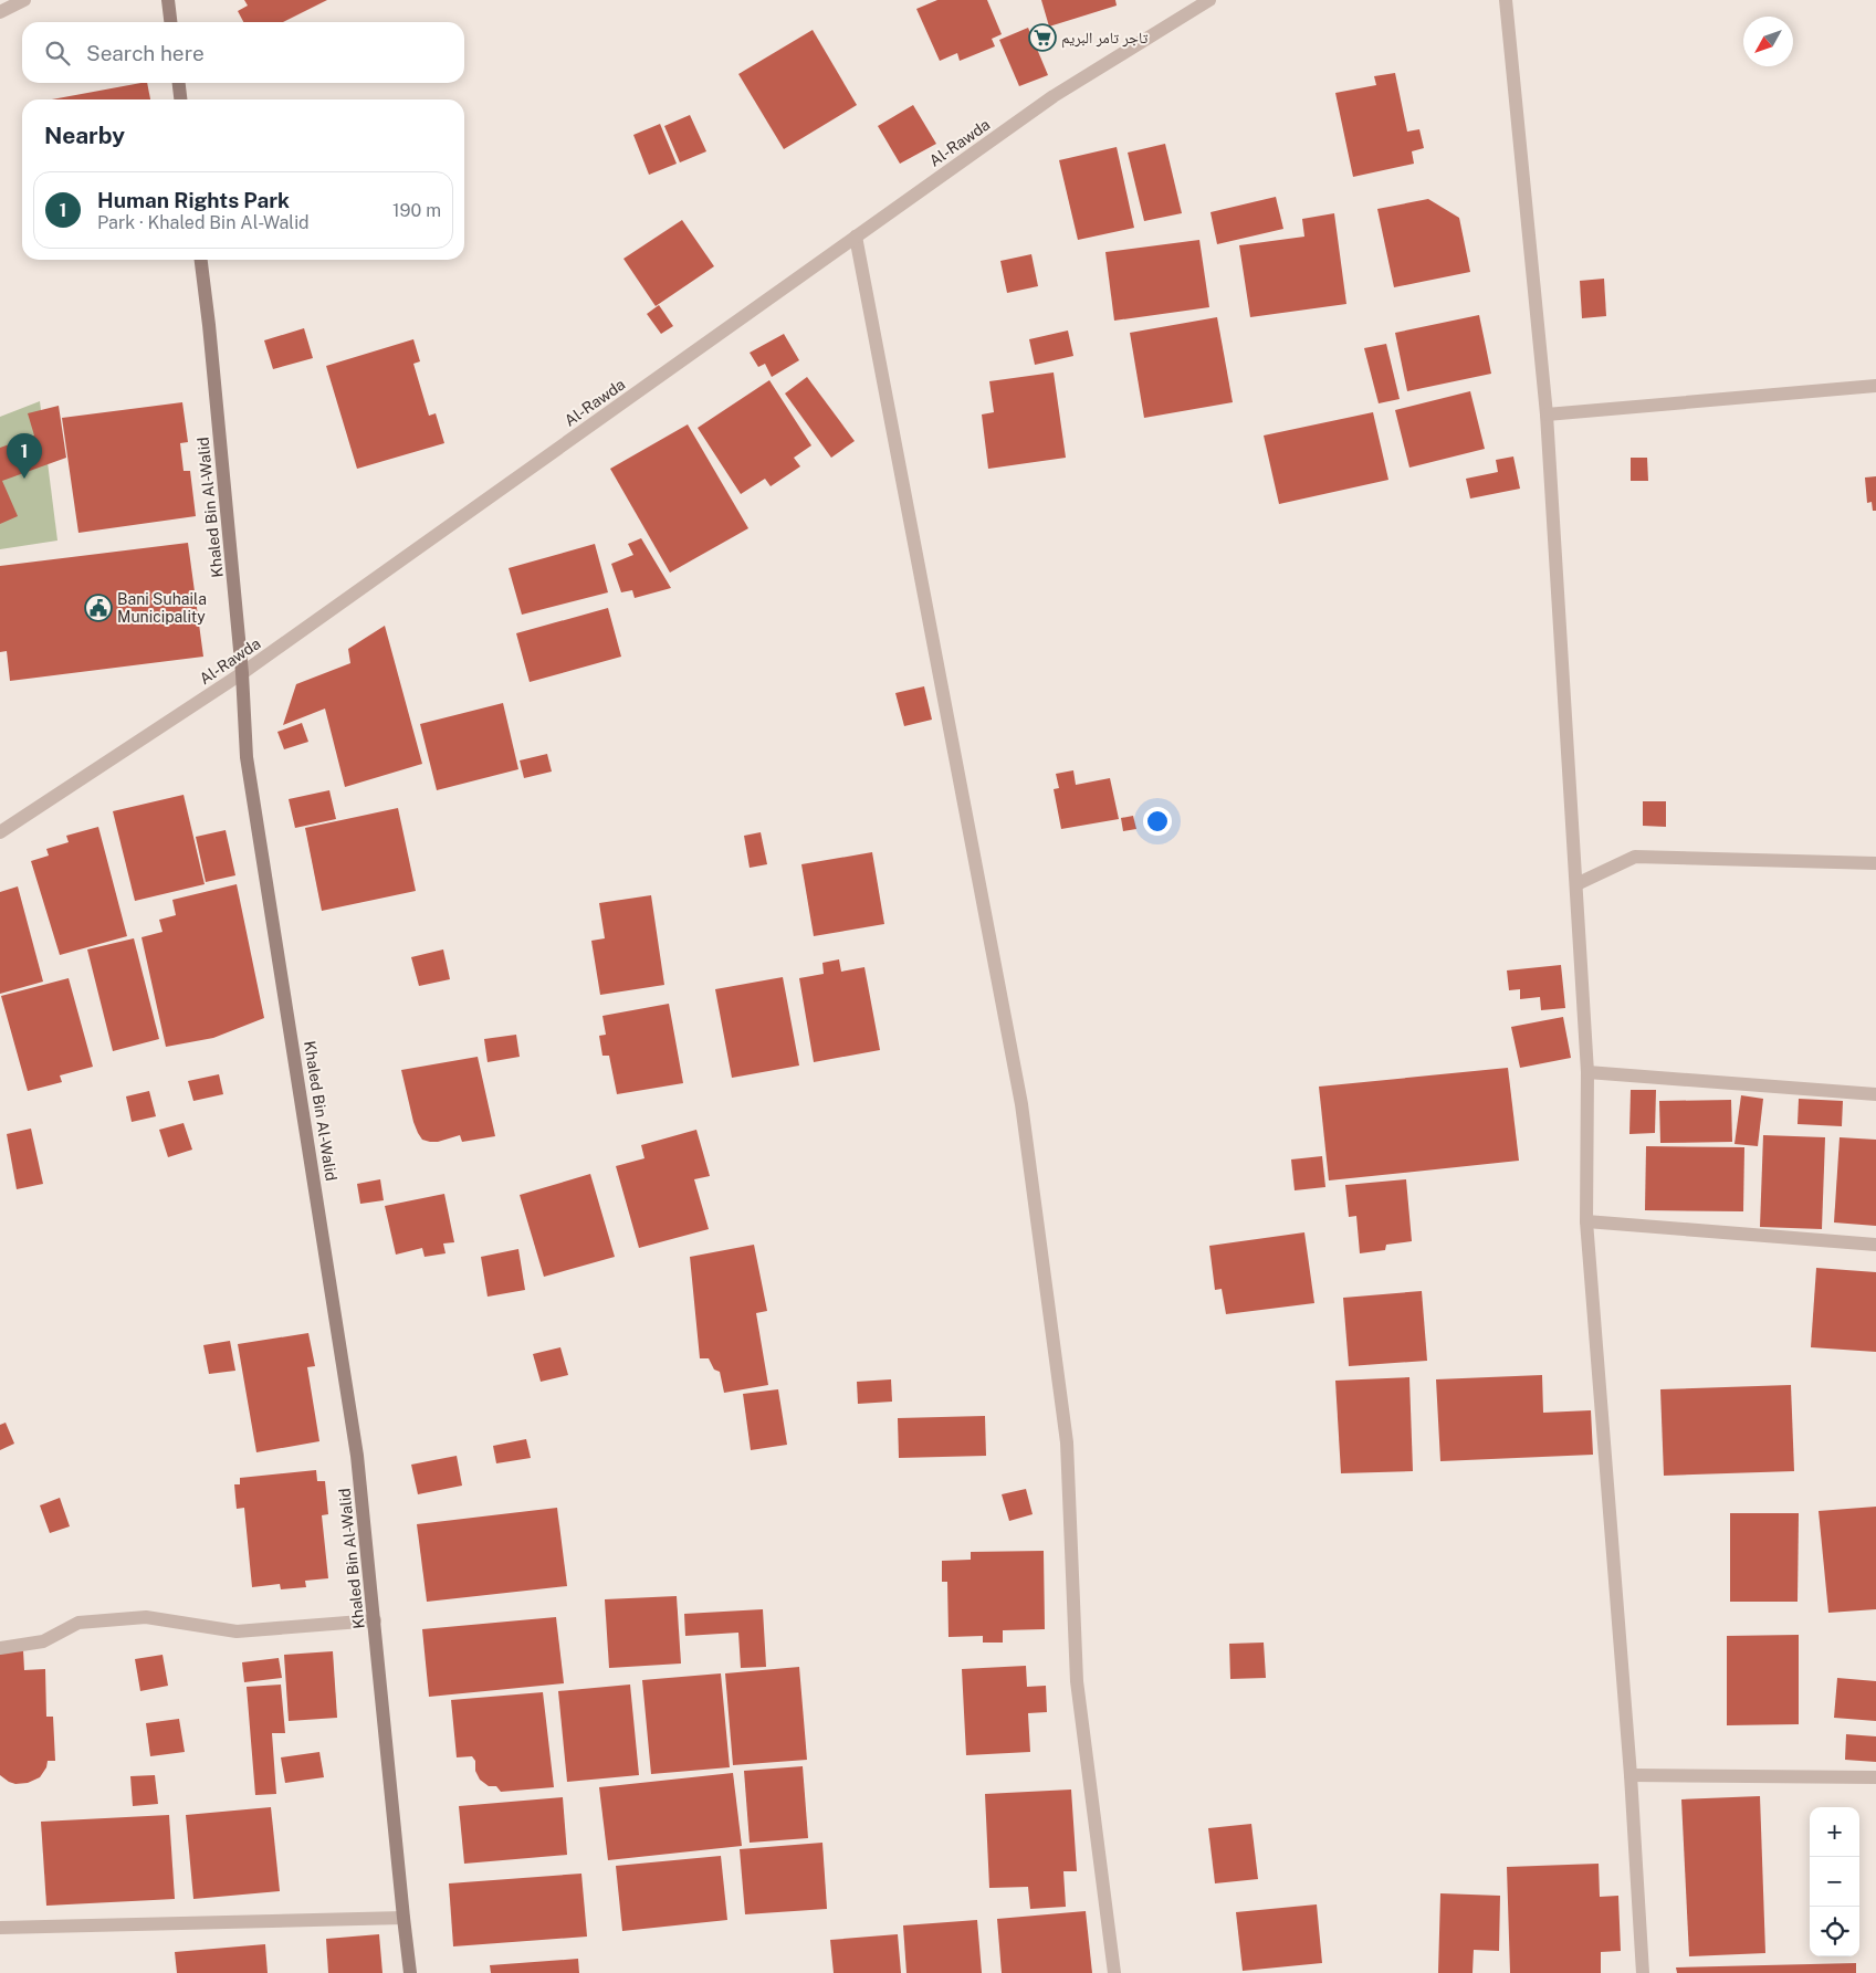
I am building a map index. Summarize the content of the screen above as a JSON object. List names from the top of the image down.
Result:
{
  "streets": {
    "street": ["Al-Rawda", "Khaled Bin Al-Walid"]
  },
  "crossings": [
    ["Al-Rawda", "Khaled Bin Al-Walid"]
  ],
  "places": {
    "supermarket": ["تاجر تامر البريم"],
    "public building": ["Bani Suhaila Municipality"]
  },
  "north": "bottom left",
  "page": {
    "search": "Search here",
    "heading": "Nearby",
    "list": [
      {
        "mark": "1",
        "name": "Human Rights Park",
        "note": "Park · Khaled Bin Al-Walid",
        "value": "190 m"
      }
    ],
    "pins": "1",
    "map_buttons": ["+", "−"]
  }
}
